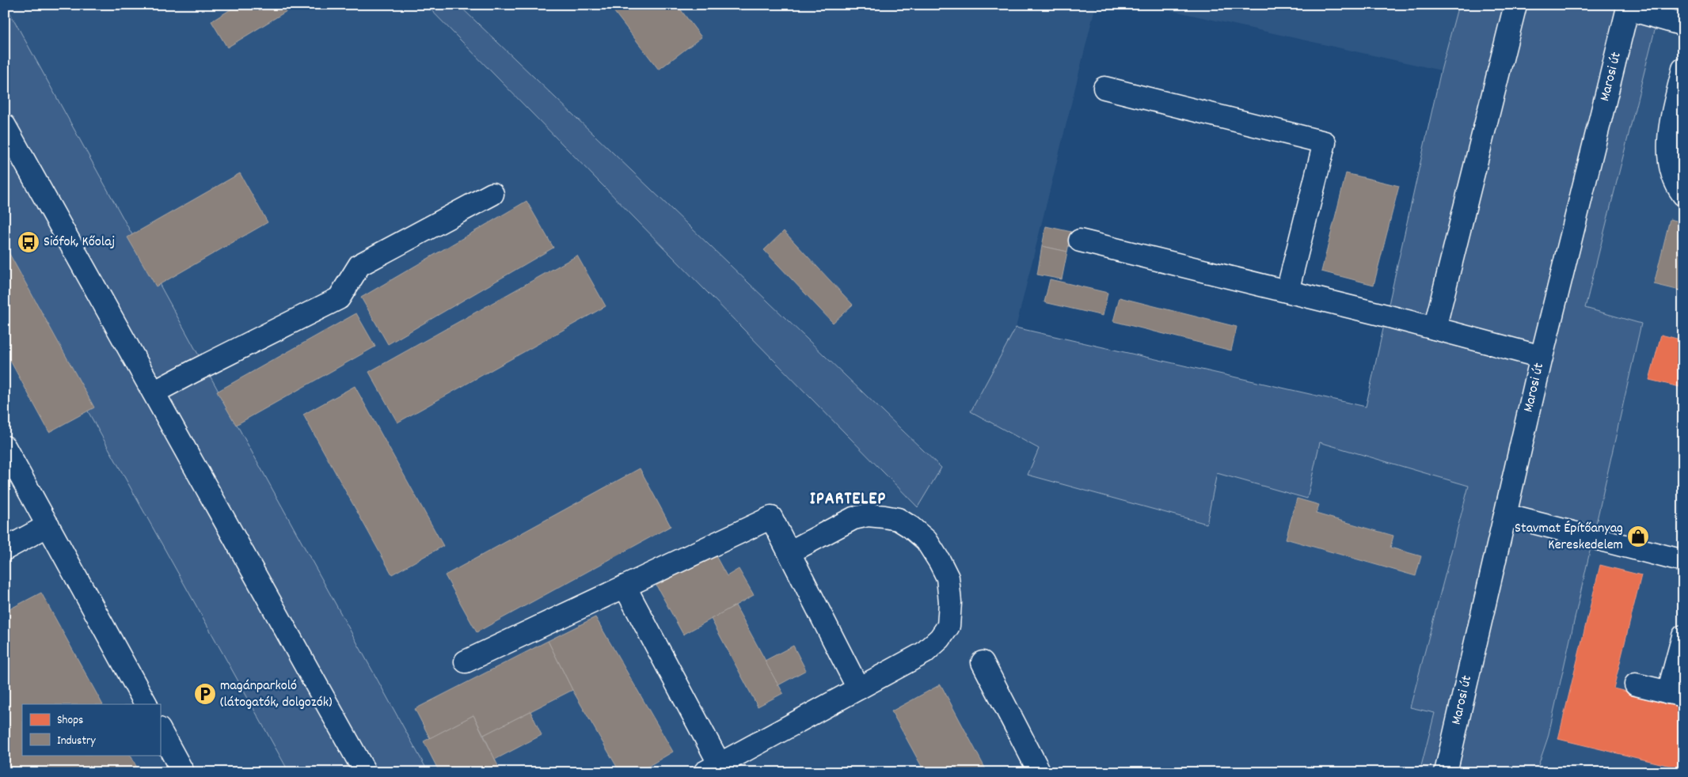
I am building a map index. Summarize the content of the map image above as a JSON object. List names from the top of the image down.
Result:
{
  "streets": {
    "street": ["Marosi út"]
  },
  "districts": ["IPARTELEP"],
  "places": {
    "bus stop": ["Siófok, Kőolaj"],
    "shop": ["Stavmat Építőanyag Kereskedelem"],
    "parking": ["magánparkoló (látogatók, dolgozók)"]
  },
  "legend": ["Shops", "Industry"]
}
